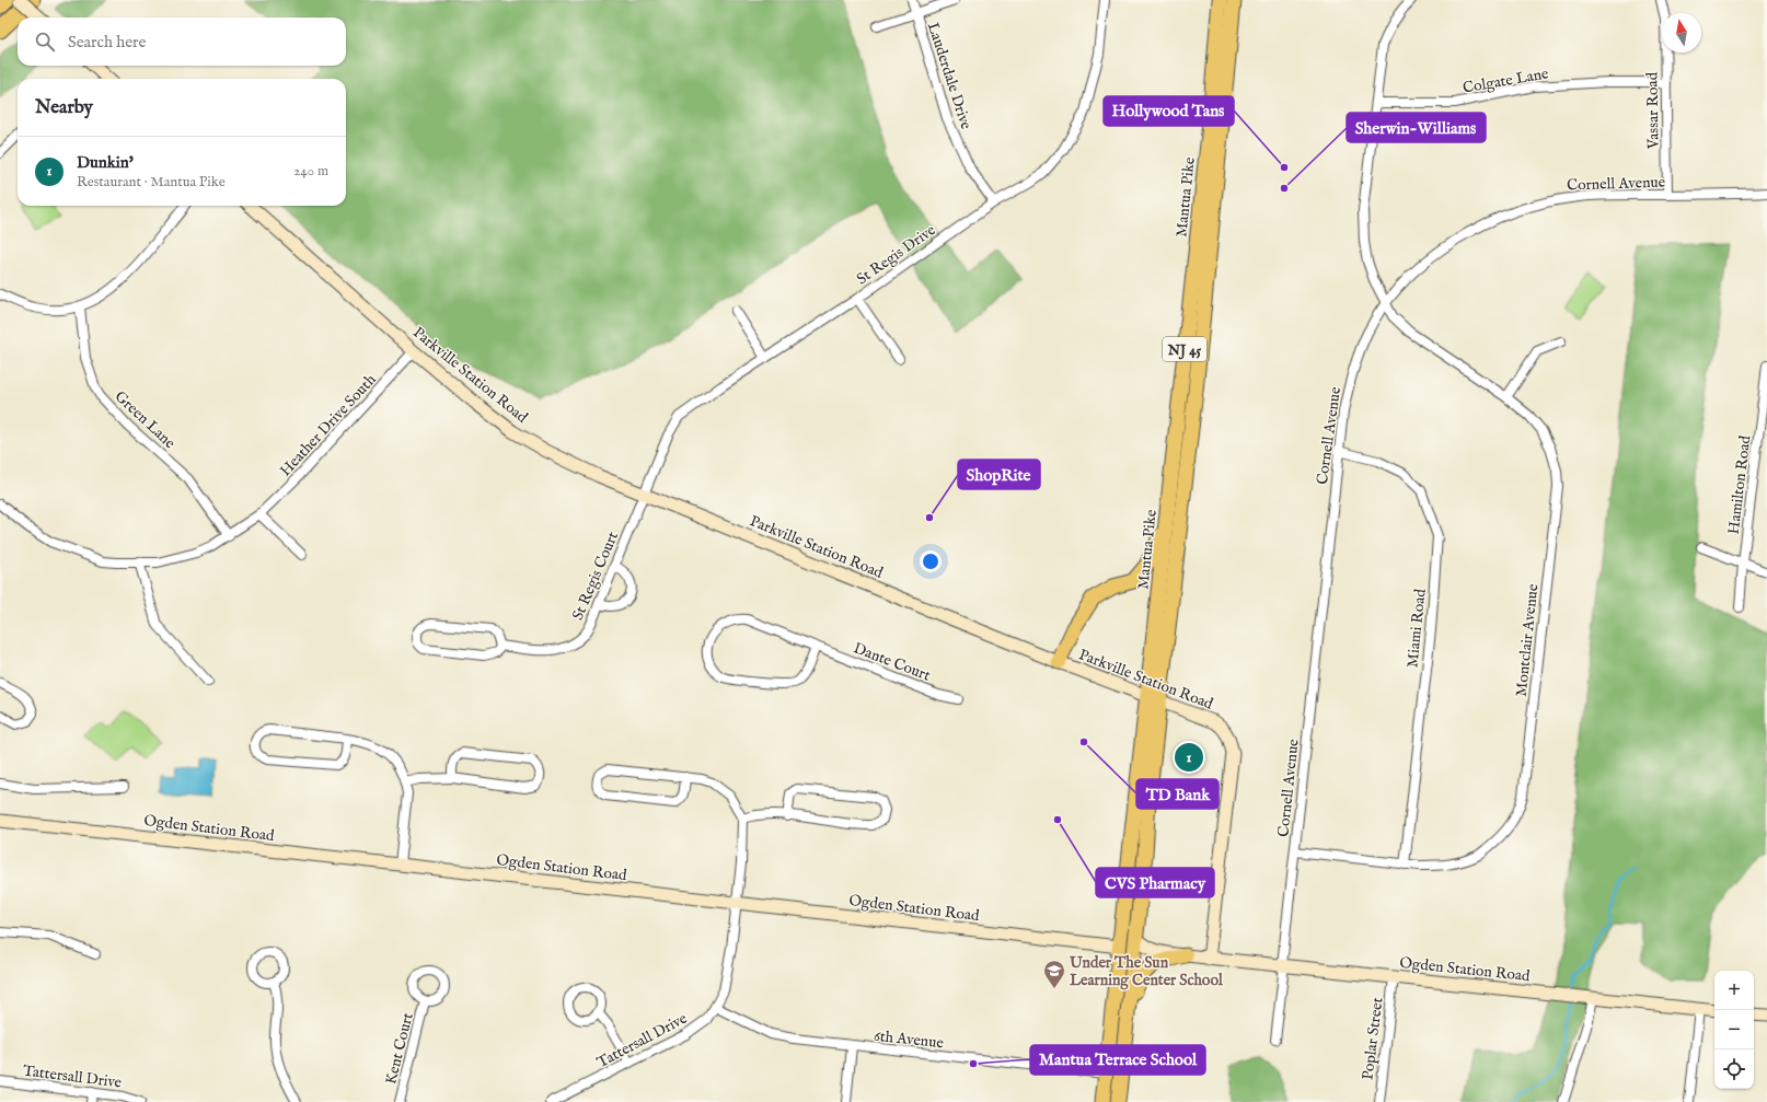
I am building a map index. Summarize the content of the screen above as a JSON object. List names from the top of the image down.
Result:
{
  "streets": {
    "main road": ["Mantua Pike", "NJ 45"],
    "street": [
      "Lauderdale Drive",
      "Colgate Lane",
      "Vassar Road",
      "Cornell Avenue",
      "St Regis Drive",
      "Parkville Station Road",
      "Green Lane",
      "Heather Drive South",
      "Hamilton Road",
      "St Regis Court",
      "Miami Road",
      "Montclair Avenue",
      "Dante Court",
      "Ogden Station Road",
      "6th Avenue",
      "Poplar Street",
      "Tattersall Drive",
      "Kent Court"
    ]
  },
  "crossings": [
    ["Lauderdale Drive", "St Regis Drive"],
    ["Colgate Lane", "Vassar Road"],
    ["Vassar Road", "Cornell Avenue"],
    ["Cornell Avenue", "Miami Road"],
    ["Cornell Avenue", "Montclair Avenue"],
    ["Cornell Avenue", "Ogden Station Road"],
    ["Mantua Pike", "Parkville Station Road"],
    ["Mantua Pike", "Ogden Station Road"],
    ["Mantua Pike", "6th Avenue"],
    ["St Regis Drive", "Parkville Station Road"],
    ["St Regis Drive", "St Regis Court"],
    ["Parkville Station Road", "Heather Drive South"],
    ["Parkville Station Road", "St Regis Court"],
    ["Parkville Station Road", "Ogden Station Road"],
    ["Green Lane", "Heather Drive South"],
    ["Miami Road", "Montclair Avenue"],
    ["Ogden Station Road", "Poplar Street"],
    ["Ogden Station Road", "Tattersall Drive"],
    ["6th Avenue", "Tattersall Drive"]
  ],
  "places": {
    "other": [
      "Hollywood Tans",
      "Sherwin-Williams",
      "ShopRite",
      "TD Bank",
      "CVS Pharmacy",
      "Mantua Terrace School"
    ],
    "school or university": ["Under The Sun Learning Center School"]
  },
  "north": "top",
  "page": {
    "search": "Search here",
    "heading": "Nearby",
    "list": [
      {
        "mark": "1",
        "name": "Dunkin'",
        "note": "Restaurant · Mantua Pike",
        "value": "240 m"
      }
    ],
    "pins": "1",
    "map_buttons": ["+", "−"]
  }
}
